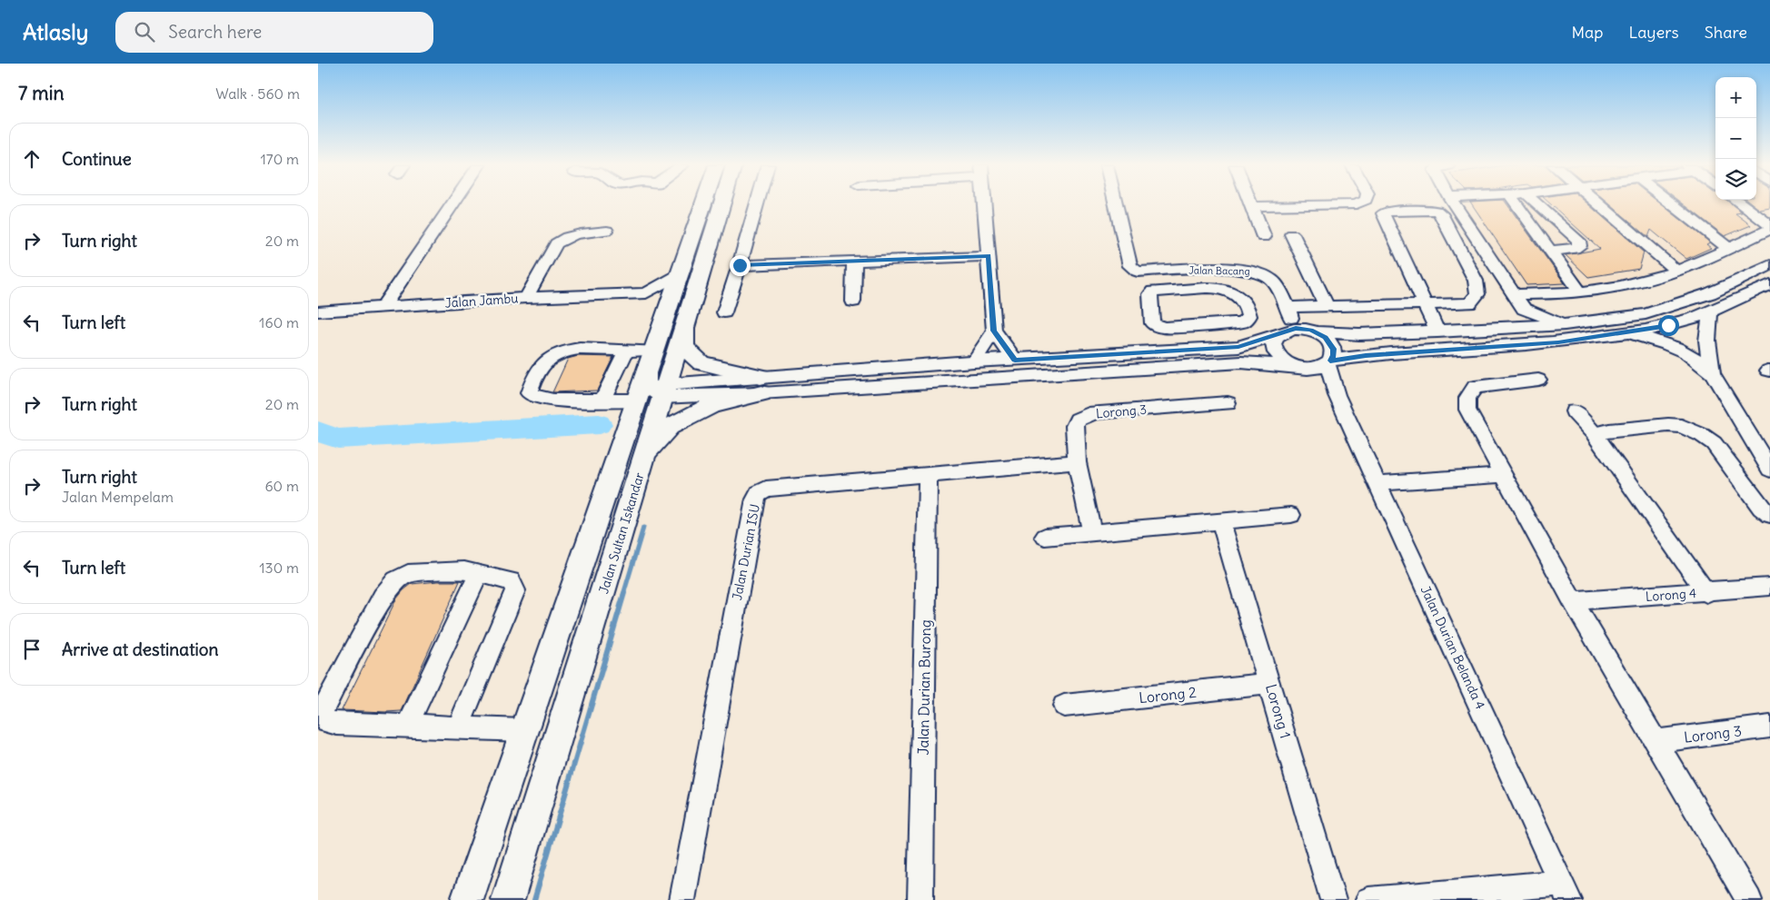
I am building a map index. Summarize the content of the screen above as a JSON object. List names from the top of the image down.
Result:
{
  "streets": {
    "main road": ["Jalan Sultan Iskandar"],
    "street": [
      "Jalan Bacang",
      "Jalan Jambu",
      "Lorong 3",
      "Jalan Durian ISU",
      "Lorong 4",
      "Jalan Durian Belanda 4",
      "Jalan Durian Burong",
      "Lorong 2",
      "Lorong 1"
    ]
  },
  "crossings": [
    ["Jalan Bacang", "Jalan Durian Belanda 4"],
    ["Lorong 3", "Jalan Durian ISU"],
    ["Jalan Durian ISU", "Jalan Durian Burong"],
    ["Lorong 2", "Lorong 1"]
  ],
  "page": {
    "header": "Atlasly",
    "search": "Search here",
    "nav": ["Map", "Layers", "Share"],
    "heading": ["7 min", "Walk · 560 m"],
    "map_buttons": ["+", "−"],
    "list": [
      ["Continue", "170 m"],
      ["Turn right", "20 m"],
      ["Turn left", "160 m"],
      ["Turn right", "20 m"],
      ["Turn right", "Jalan Mempelam", "60 m"],
      ["Turn left", "130 m"],
      "Arrive at destination"
    ]
  }
}
